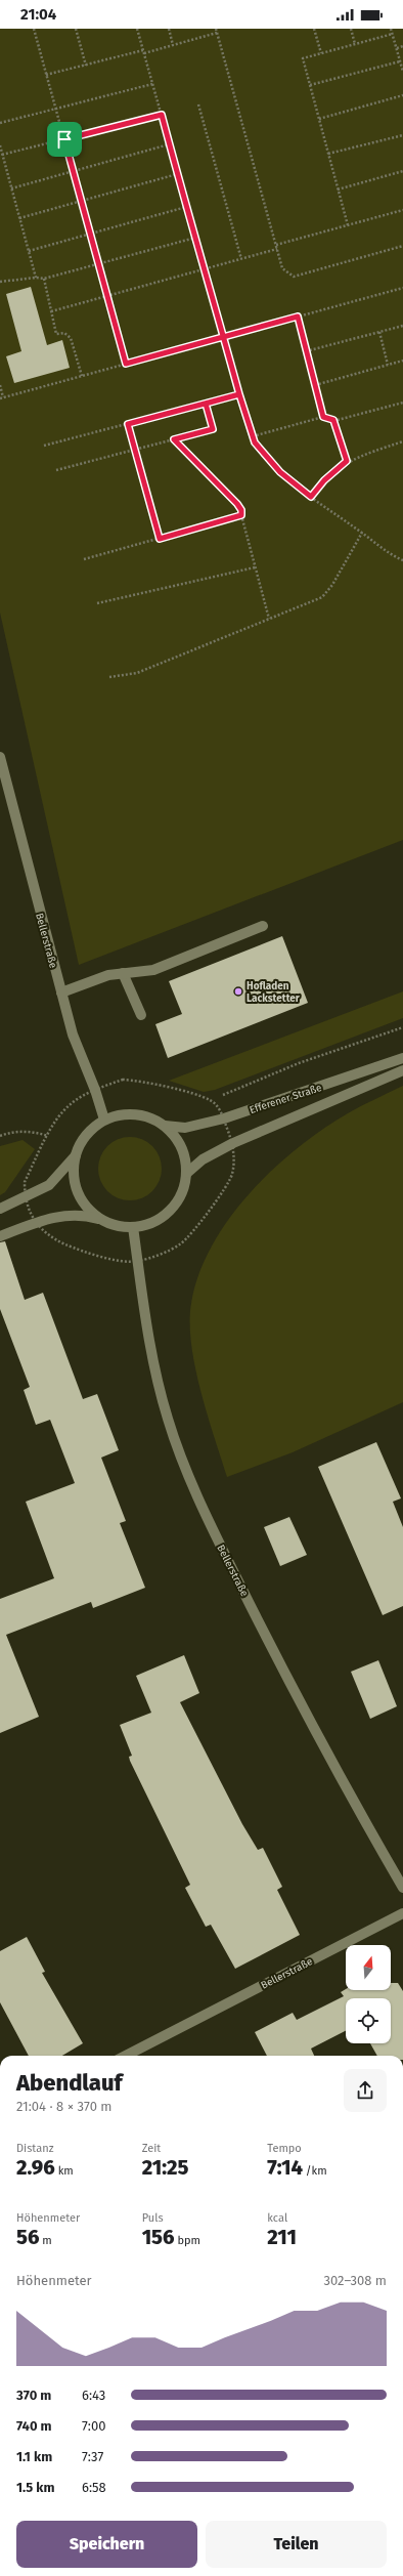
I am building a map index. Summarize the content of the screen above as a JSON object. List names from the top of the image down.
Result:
{
  "streets": {
    "street": ["Bellerstraße", "Efferener Straße"]
  },
  "crossings": [
    ["Bellerstraße", "Efferener Straße"]
  ],
  "places": ["Hofladen Lackstetter"],
  "north": "top",
  "page": {
    "status": "21:04",
    "heading": ["Abendlauf", "21:04 · 8 × 370 m"],
    "stats": [
      ["Distanz", "2.96 km"],
      ["Zeit", "21:25"],
      ["Tempo", "7:14 /km"],
      ["Höhenmeter", "56 m"],
      ["Puls", "156 bpm"],
      ["kcal", "211"]
    ],
    "chart": ["Höhenmeter", "302–308 m"],
    "list": [
      {
        "name": "370 m",
        "note": "6:43"
      },
      {
        "name": "740 m",
        "note": "7:00"
      },
      {
        "name": "1.1 km",
        "note": "7:37"
      },
      {
        "name": "1.5 km",
        "note": "6:58"
      }
    ],
    "buttons": ["Speichern", "Teilen"]
  }
}
